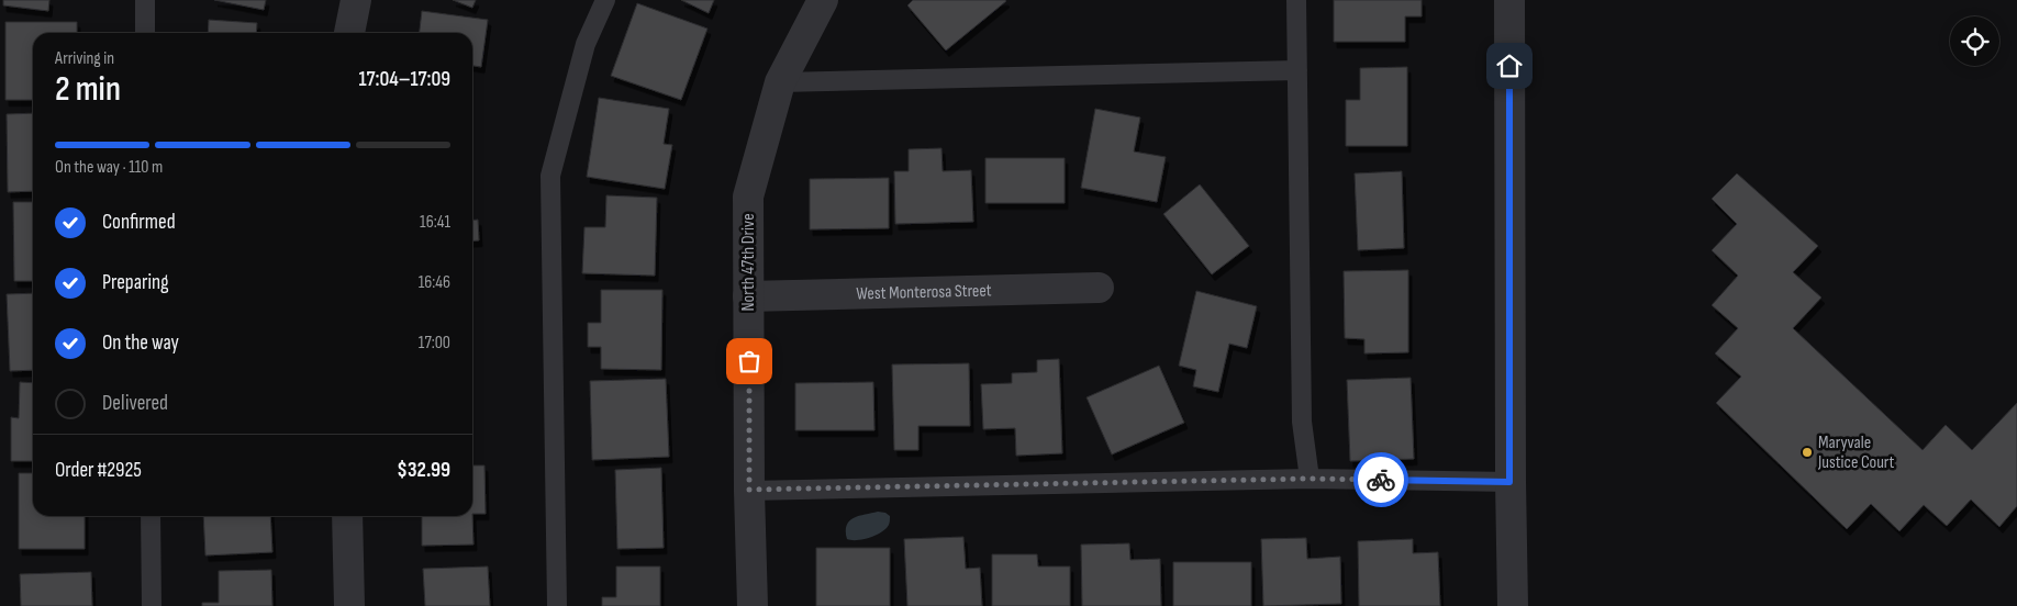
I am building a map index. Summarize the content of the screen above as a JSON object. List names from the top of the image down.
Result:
{
  "streets": {
    "street": ["North 47th Drive", "West Monterosa Street"]
  },
  "crossings": [
    ["North 47th Drive", "West Monterosa Street"]
  ],
  "places": ["Maryvale Justice Court"],
  "page": {
    "heading": ["2 min", "Arriving in", "17:04–17:09"],
    "panel": ["Order #2925", "$32.99"],
    "bar": "On the way · 110 m",
    "list": [
      ["Confirmed", "16:41"],
      ["Preparing", "16:46"],
      ["On the way", "17:00"],
      "Delivered"
    ]
  }
}
